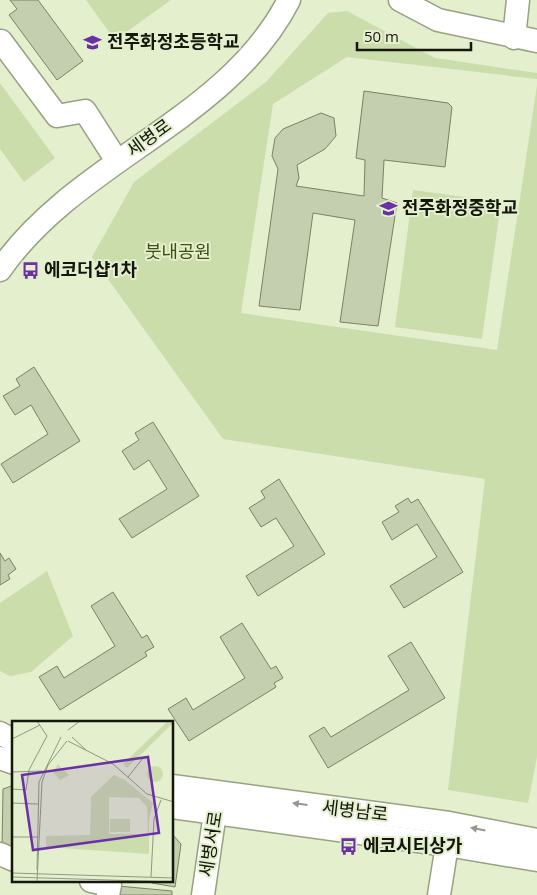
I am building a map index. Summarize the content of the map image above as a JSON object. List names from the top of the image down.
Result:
{
  "streets": {
    "street": ["세병로", "세병남로", "세병서로"]
  },
  "crossings": [
    ["세병남로", "세병서로"]
  ],
  "parks": ["붓내공원"],
  "places": {
    "school or university": ["전주화정초등학교", "전주화정중학교"],
    "bus stop": ["에코더샵1차", "에코시티상가"]
  },
  "scale_bar": "50 m"
}
